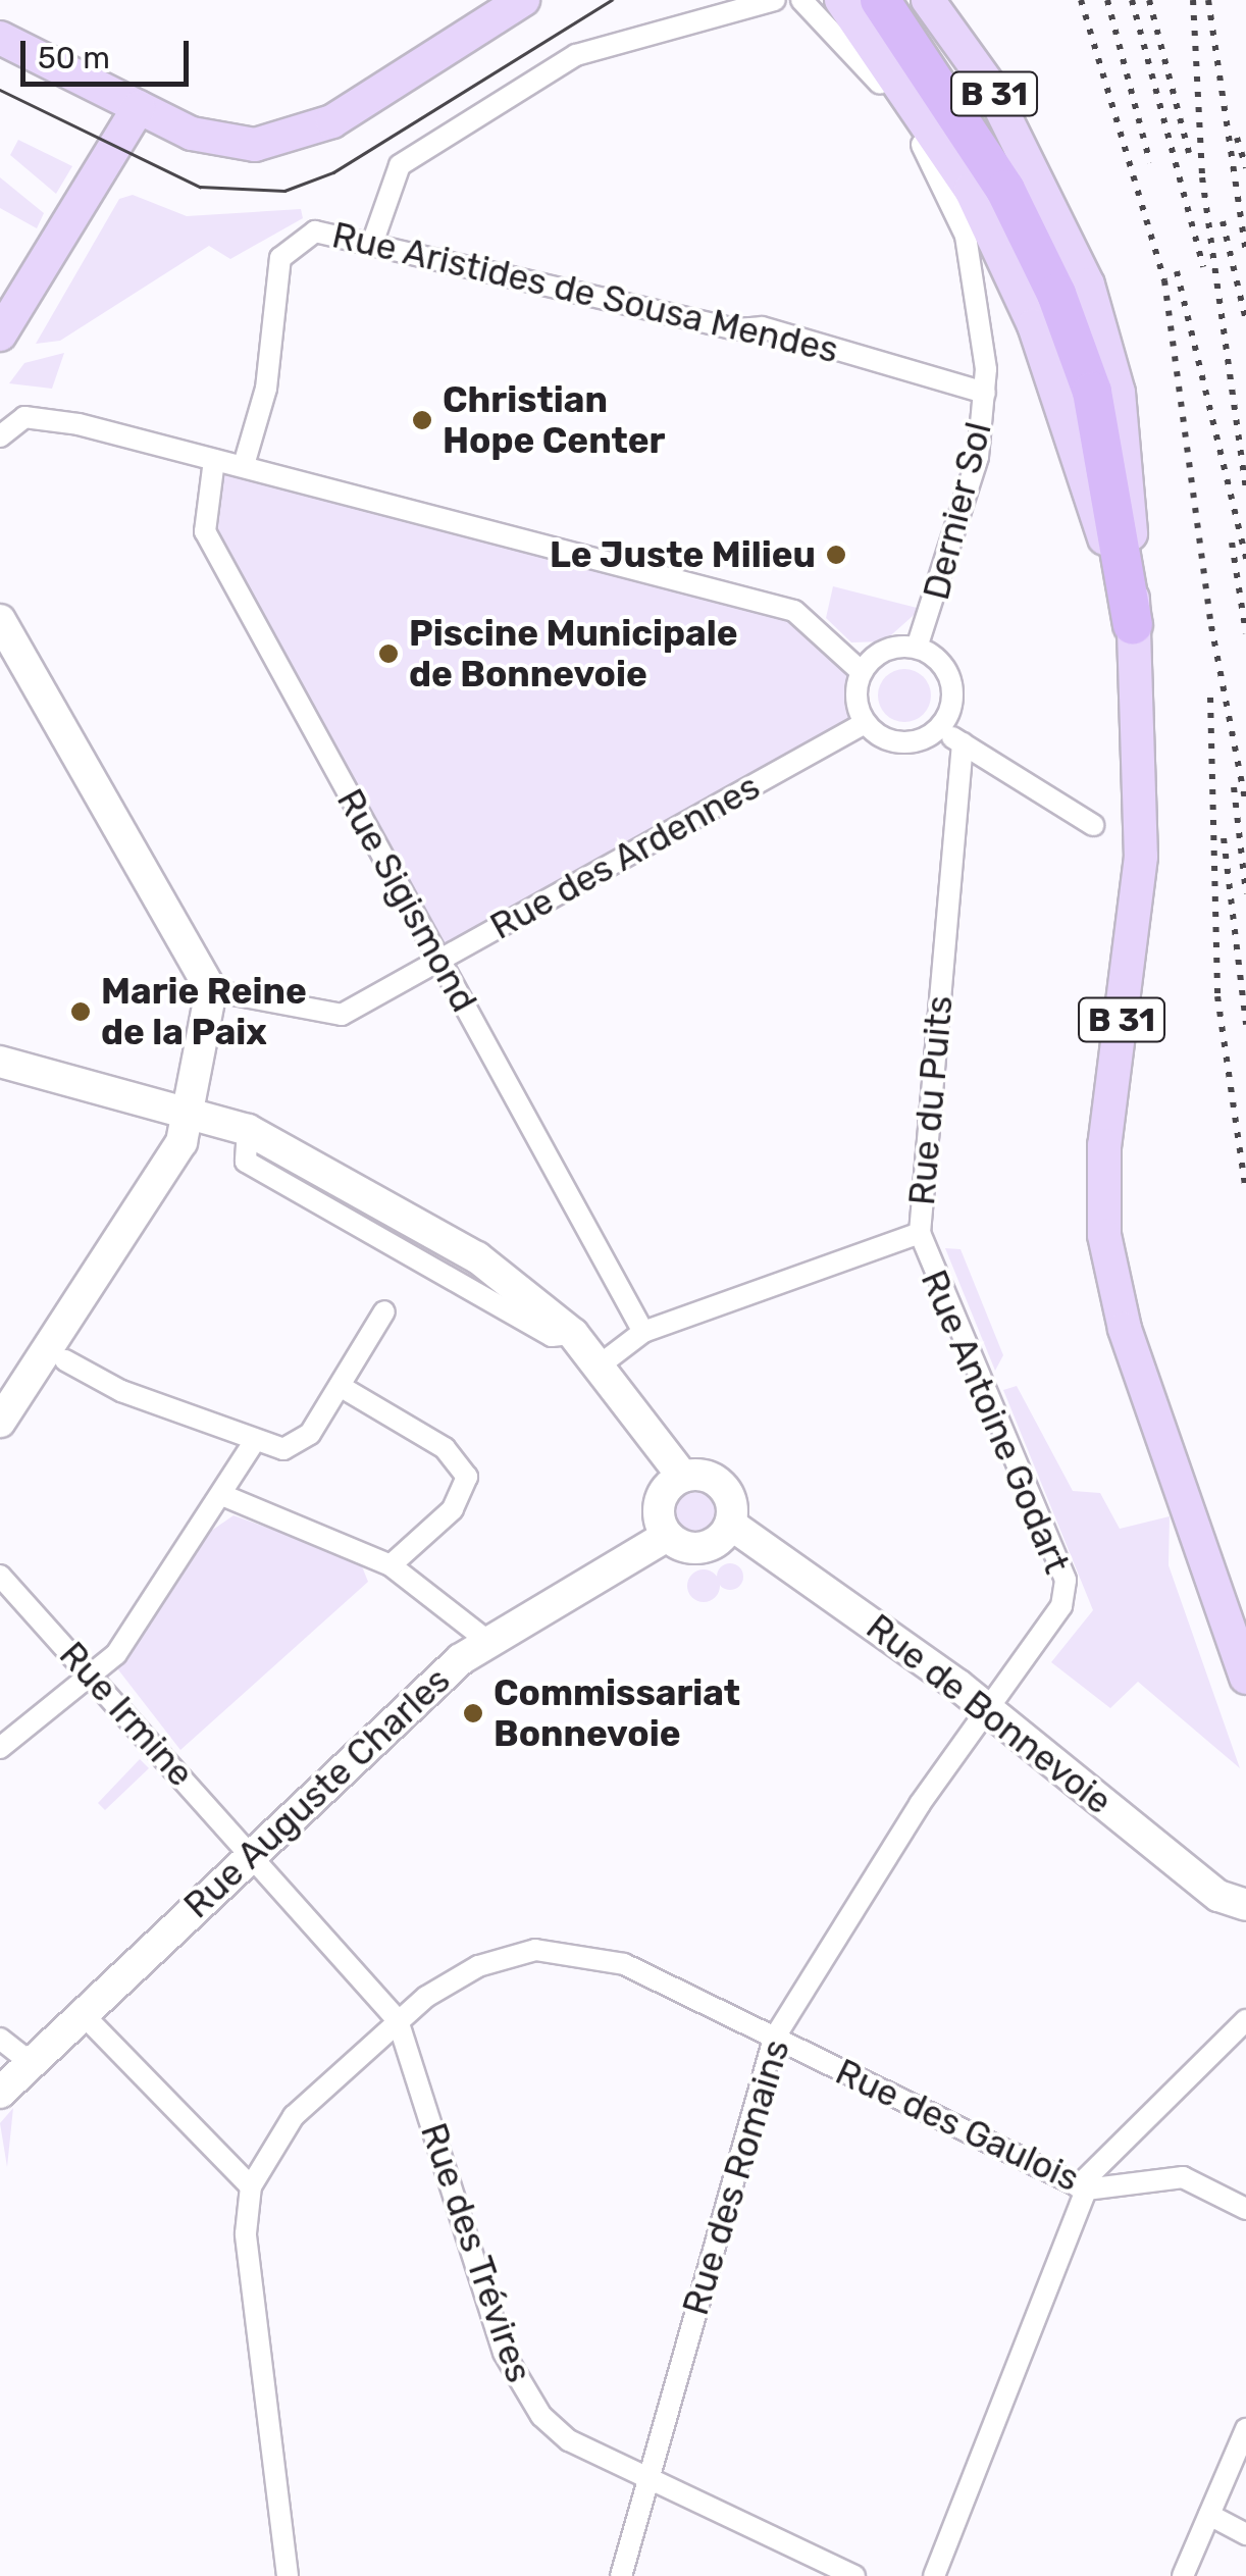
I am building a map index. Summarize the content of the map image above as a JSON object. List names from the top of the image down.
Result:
{
  "streets": {
    "highway": ["B 31"],
    "main road": ["Rue de Bonnevoie", "Rue Auguste Charles"],
    "street": [
      "Rue Aristides de Sousa Mendes",
      "Dernier Sol",
      "Rue des Ardennes",
      "Rue Sigismond",
      "Rue du Puits",
      "Rue Antoine Godart",
      "Rue Irmine",
      "Rue des Gaulois",
      "Rue des Romains",
      "Rue des Trévires"
    ]
  },
  "crossings": [
    ["Rue Aristides de Sousa Mendes", "Dernier Sol"],
    ["Dernier Sol", "Rue des Ardennes"],
    ["Rue des Ardennes", "Rue Sigismond"],
    ["Rue Sigismond", "Rue du Puits"],
    ["Rue du Puits", "Rue Antoine Godart"],
    ["Rue Antoine Godart", "Rue de Bonnevoie"],
    ["Rue Antoine Godart", "Rue des Romains"],
    ["Rue Irmine", "Rue Auguste Charles"],
    ["Rue Irmine", "Rue des Trévires"],
    ["Rue de Bonnevoie", "Rue Auguste Charles"],
    ["Rue de Bonnevoie", "Rue des Romains"],
    ["Rue Auguste Charles", "Rue des Trévires"],
    ["Rue des Gaulois", "Rue des Romains"],
    ["Rue des Gaulois", "Rue des Trévires"],
    ["Rue des Romains", "Rue des Trévires"]
  ],
  "places": [
    "Christian Hope Center",
    "Le Juste Milieu",
    "Piscine Municipale de Bonnevoie",
    "Marie Reine de la Paix",
    "Commissariat Bonnevoie"
  ],
  "scale_bar": "50 m"
}
